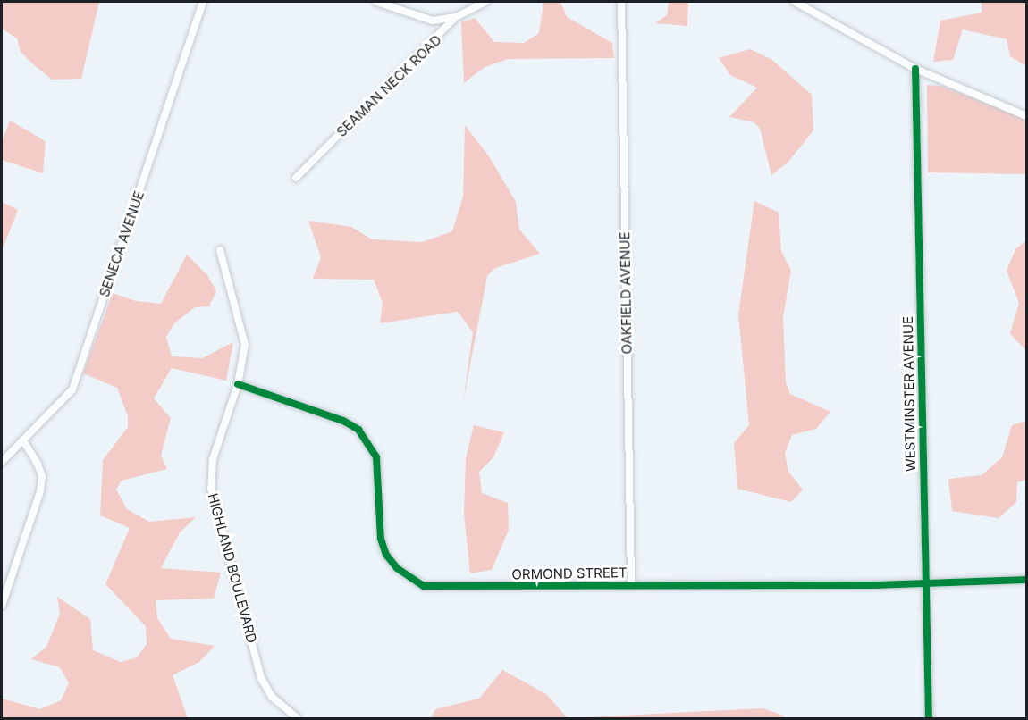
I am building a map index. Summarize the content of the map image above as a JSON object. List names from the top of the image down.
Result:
{
  "streets": {
    "street": [
      "SEAMAN NECK ROAD",
      "SENECA AVENUE",
      "OAKFIELD AVENUE",
      "WESTMINSTER AVENUE",
      "HIGHLAND BOULEVARD",
      "ORMOND STREET"
    ]
  },
  "crossings": [
    ["OAKFIELD AVENUE", "ORMOND STREET"],
    ["WESTMINSTER AVENUE", "ORMOND STREET"],
    ["HIGHLAND BOULEVARD", "ORMOND STREET"]
  ]
}
